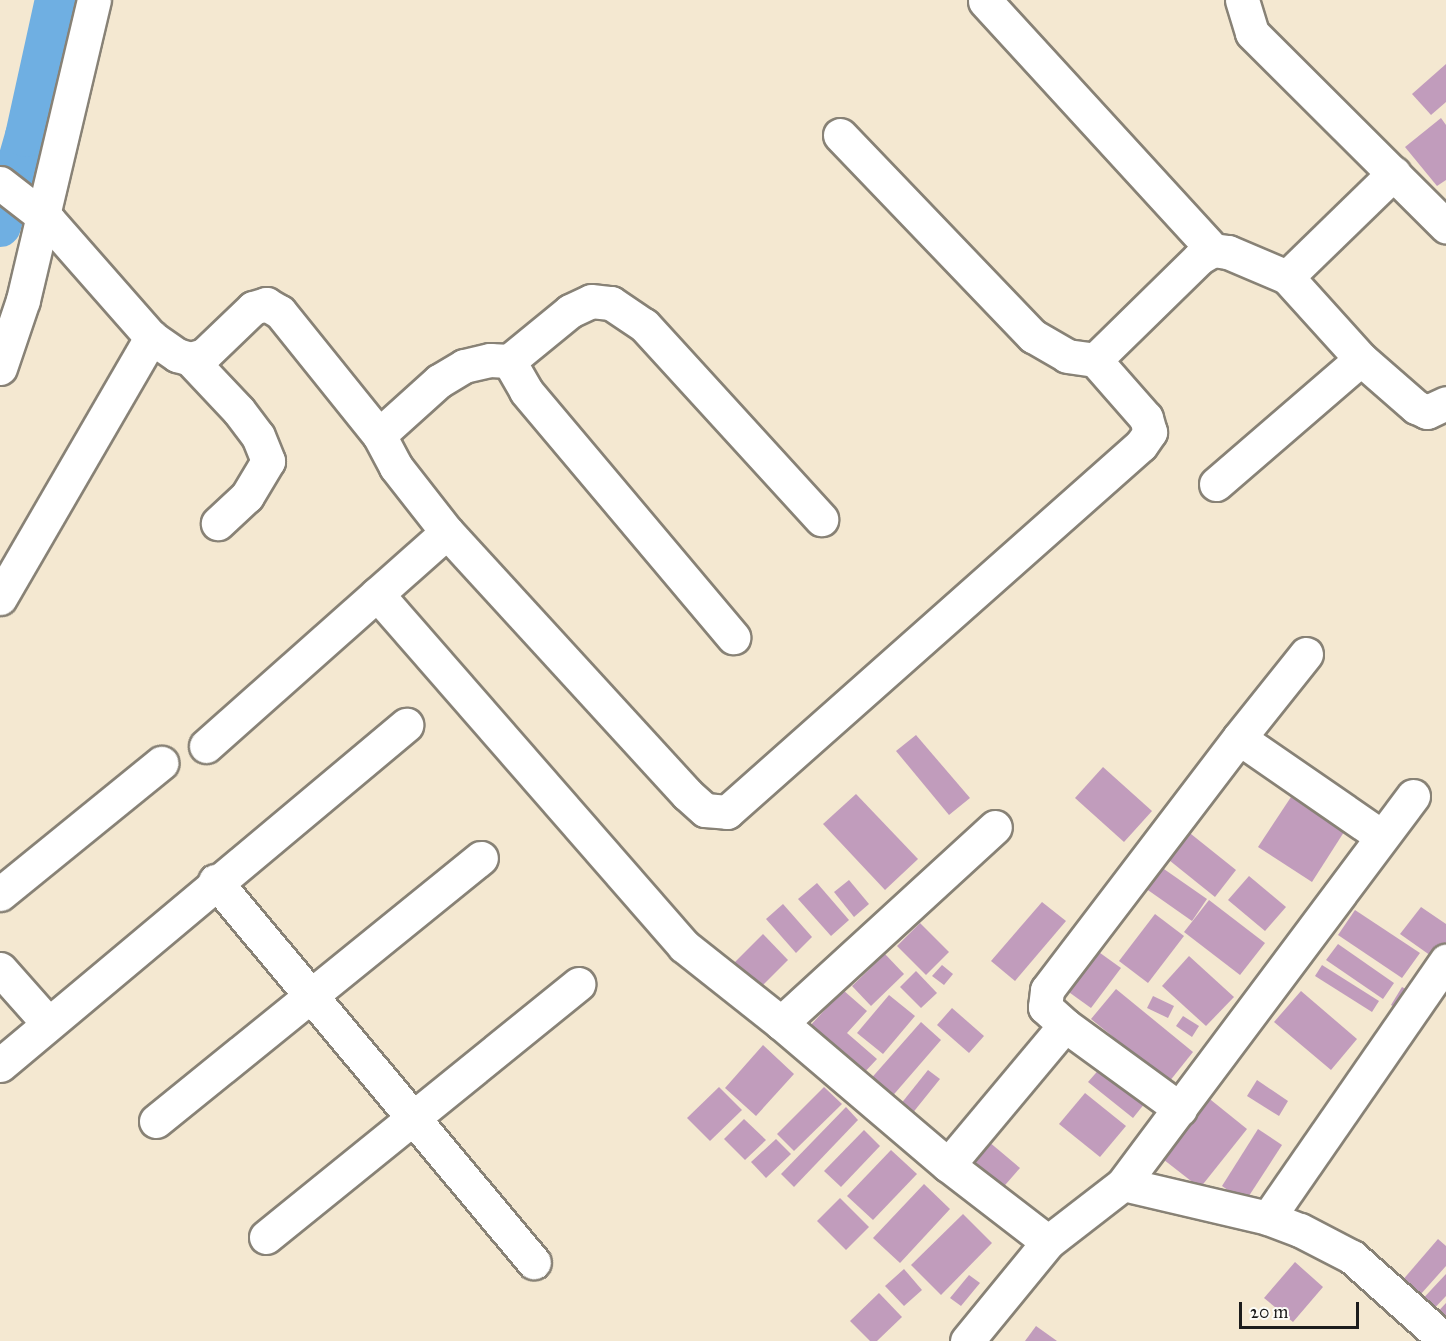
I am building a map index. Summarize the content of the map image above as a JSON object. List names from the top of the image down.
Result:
{
  "scale_bar": "20 m"
}
